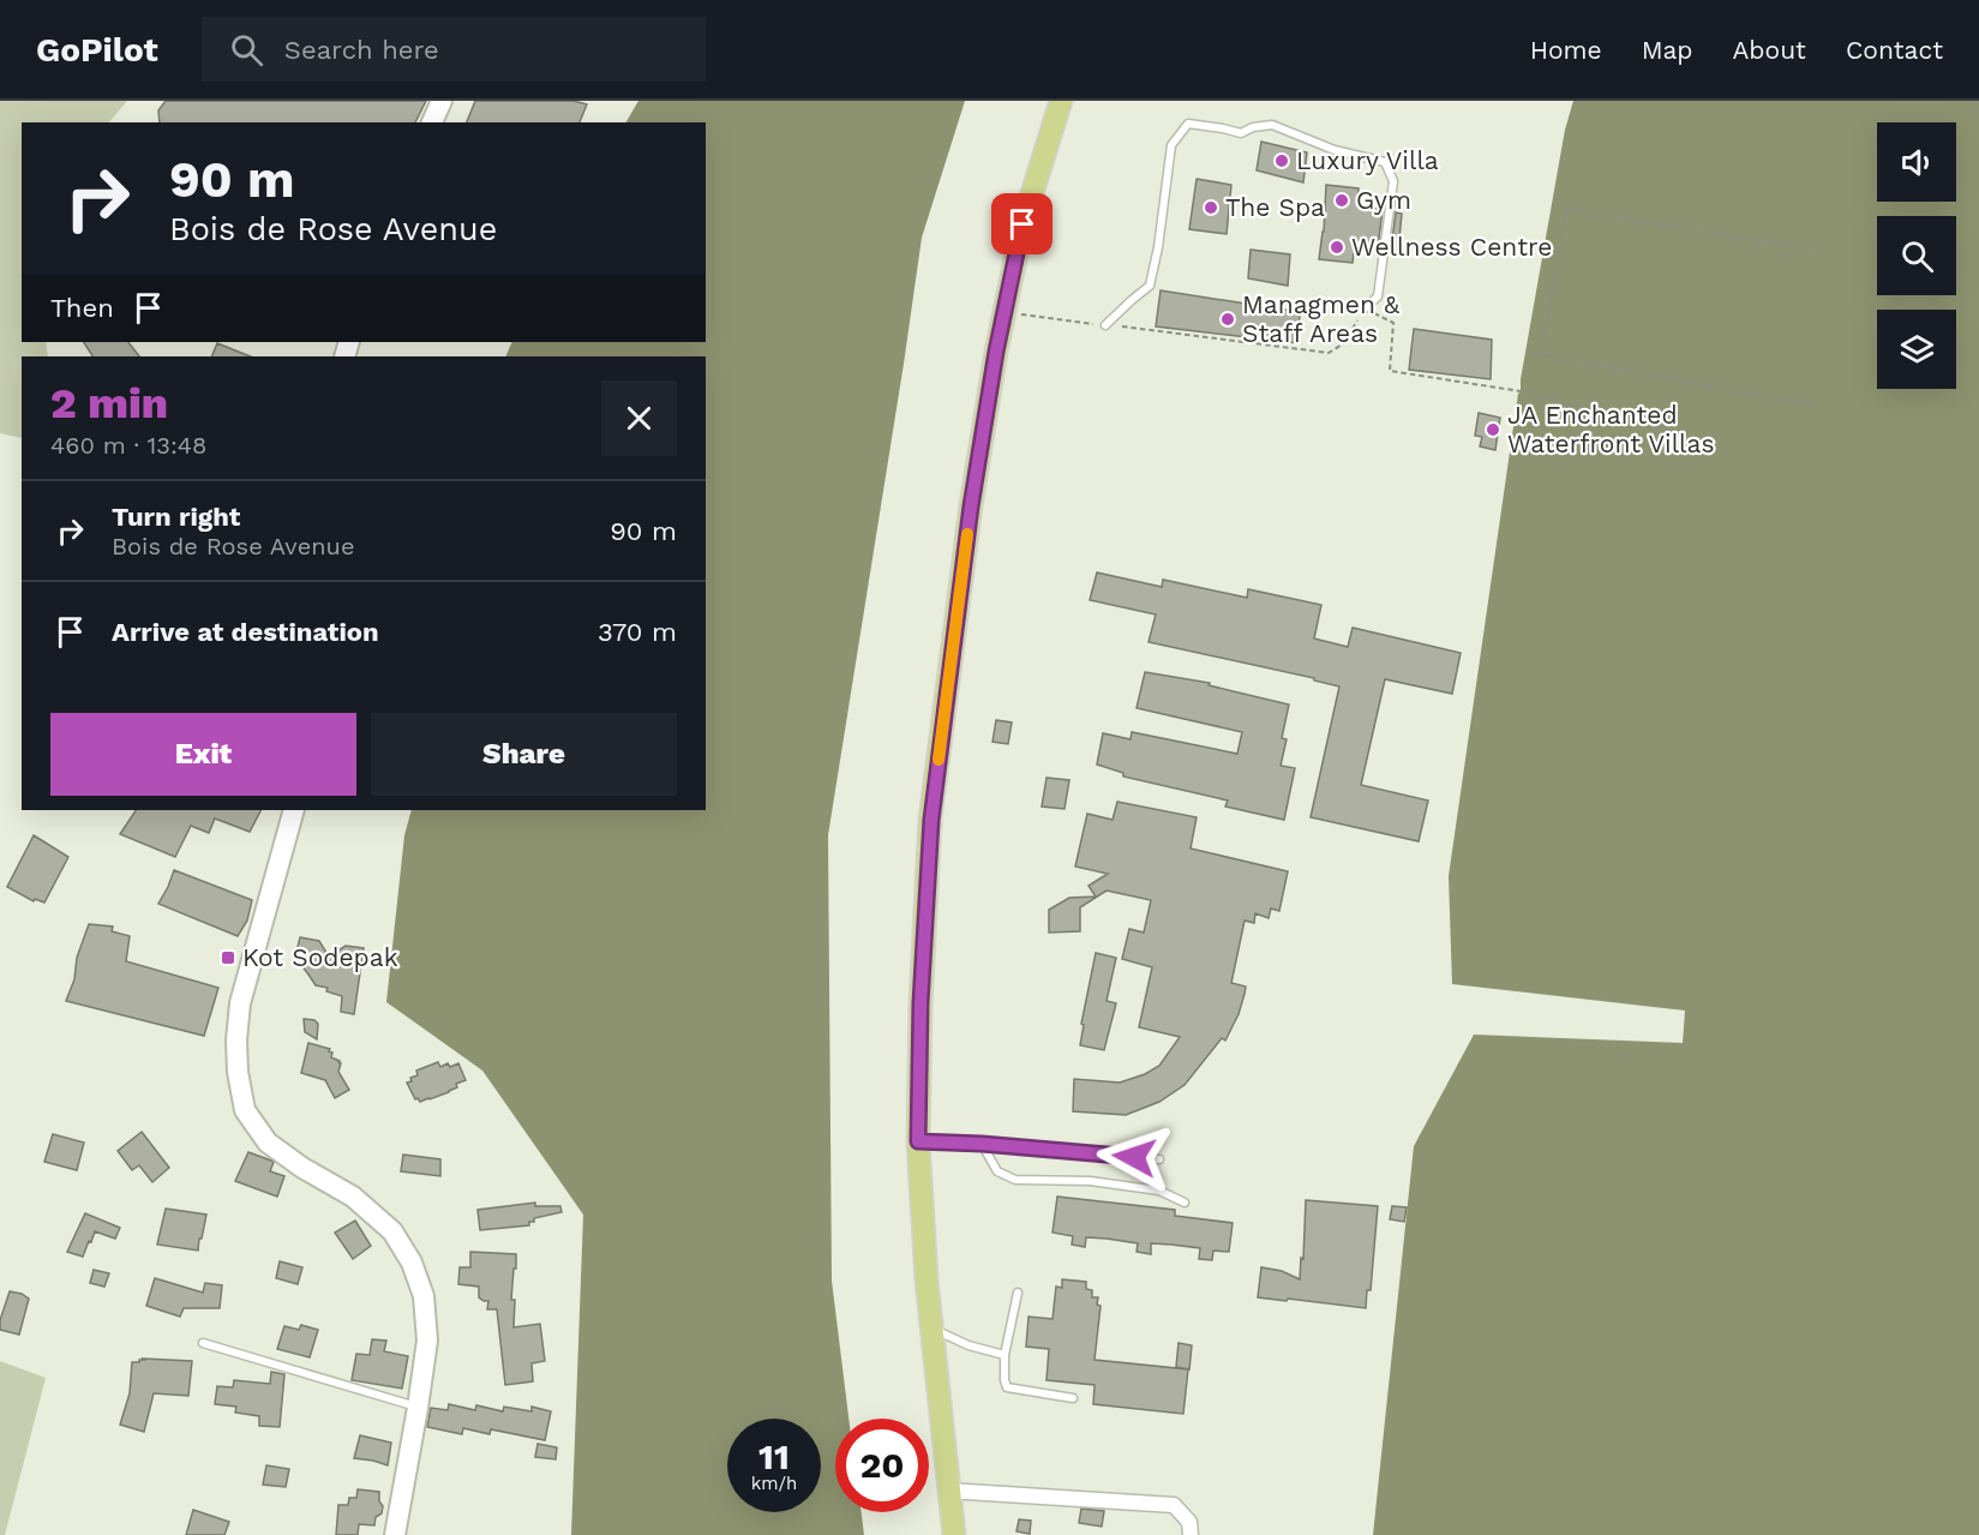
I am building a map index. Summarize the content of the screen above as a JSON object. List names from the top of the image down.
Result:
{
  "places": {
    "other": [
      "Luxury Villa",
      "Gym",
      "The Spa",
      "Wellness Centre",
      "Managmen & Staff Areas",
      "JA Enchanted Waterfront Villas"
    ],
    "transit": ["Kot Sodepak"]
  },
  "page": {
    "header": "GoPilot",
    "search": "Search here",
    "nav": [
      "Home",
      "Map",
      "About",
      "Contact"
    ],
    "turn": ["90 m", "Bois de Rose Avenue"],
    "then": "Then",
    "heading": ["2 min", "460 m · 13:48"],
    "list": [
      {
        "name": "Turn right",
        "note": "Bois de Rose Avenue",
        "value": "90 m"
      },
      {
        "name": "Arrive at destination",
        "value": "370 m"
      }
    ],
    "buttons": ["Exit", "Share"],
    "speed": "11 km/h",
    "limit": "20"
  }
}
